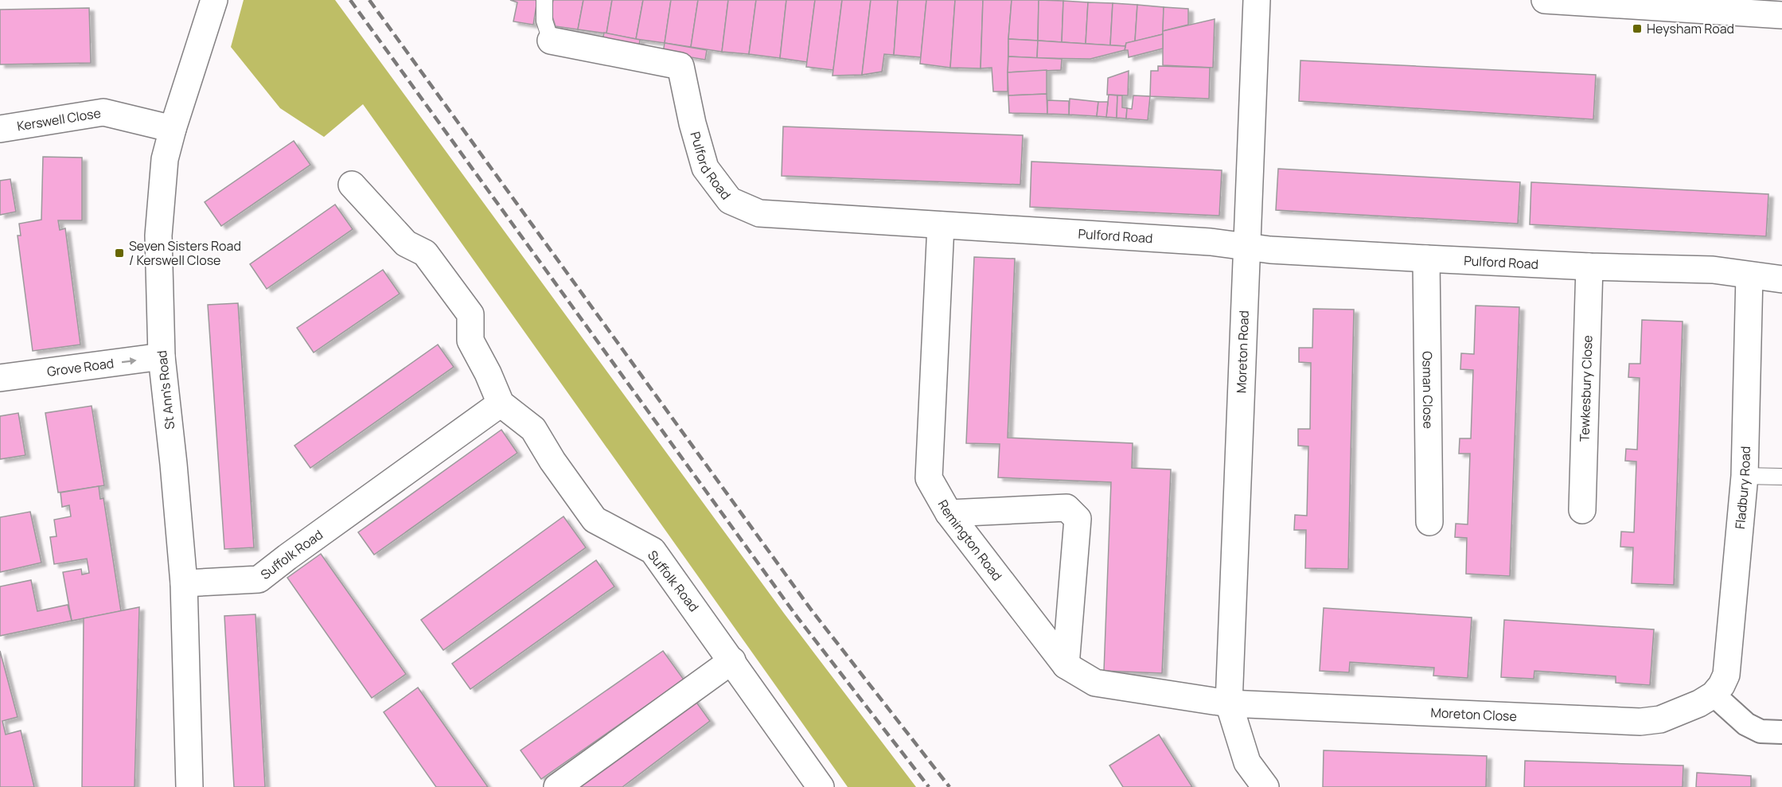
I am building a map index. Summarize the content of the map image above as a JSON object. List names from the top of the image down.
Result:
{
  "streets": {
    "main road": [
      "Kerswell Close",
      "Pulford Road",
      "Moreton Road",
      "Grove Road",
      "Tewkesbury Close",
      "St Ann's Road",
      "Osman Close",
      "Fladbury Road",
      "Remington Road",
      "Suffolk Road",
      "Moreton Close"
    ]
  },
  "crossings": [
    ["Kerswell Close", "St Ann's Road"],
    ["Pulford Road", "Moreton Road"],
    ["Pulford Road", "Tewkesbury Close"],
    ["Pulford Road", "Osman Close"],
    ["Pulford Road", "Fladbury Road"],
    ["Pulford Road", "Remington Road"],
    ["Moreton Road", "Remington Road"],
    ["Moreton Road", "Moreton Close"],
    ["Grove Road", "St Ann's Road"],
    ["St Ann's Road", "Suffolk Road"],
    ["Fladbury Road", "Moreton Close"],
    ["Remington Road", "Moreton Close"]
  ],
  "one_way": ["Grove Road"],
  "places": {
    "transit": ["Heysham Road", "Seven Sisters Road / Kerswell Close"]
  }
}
